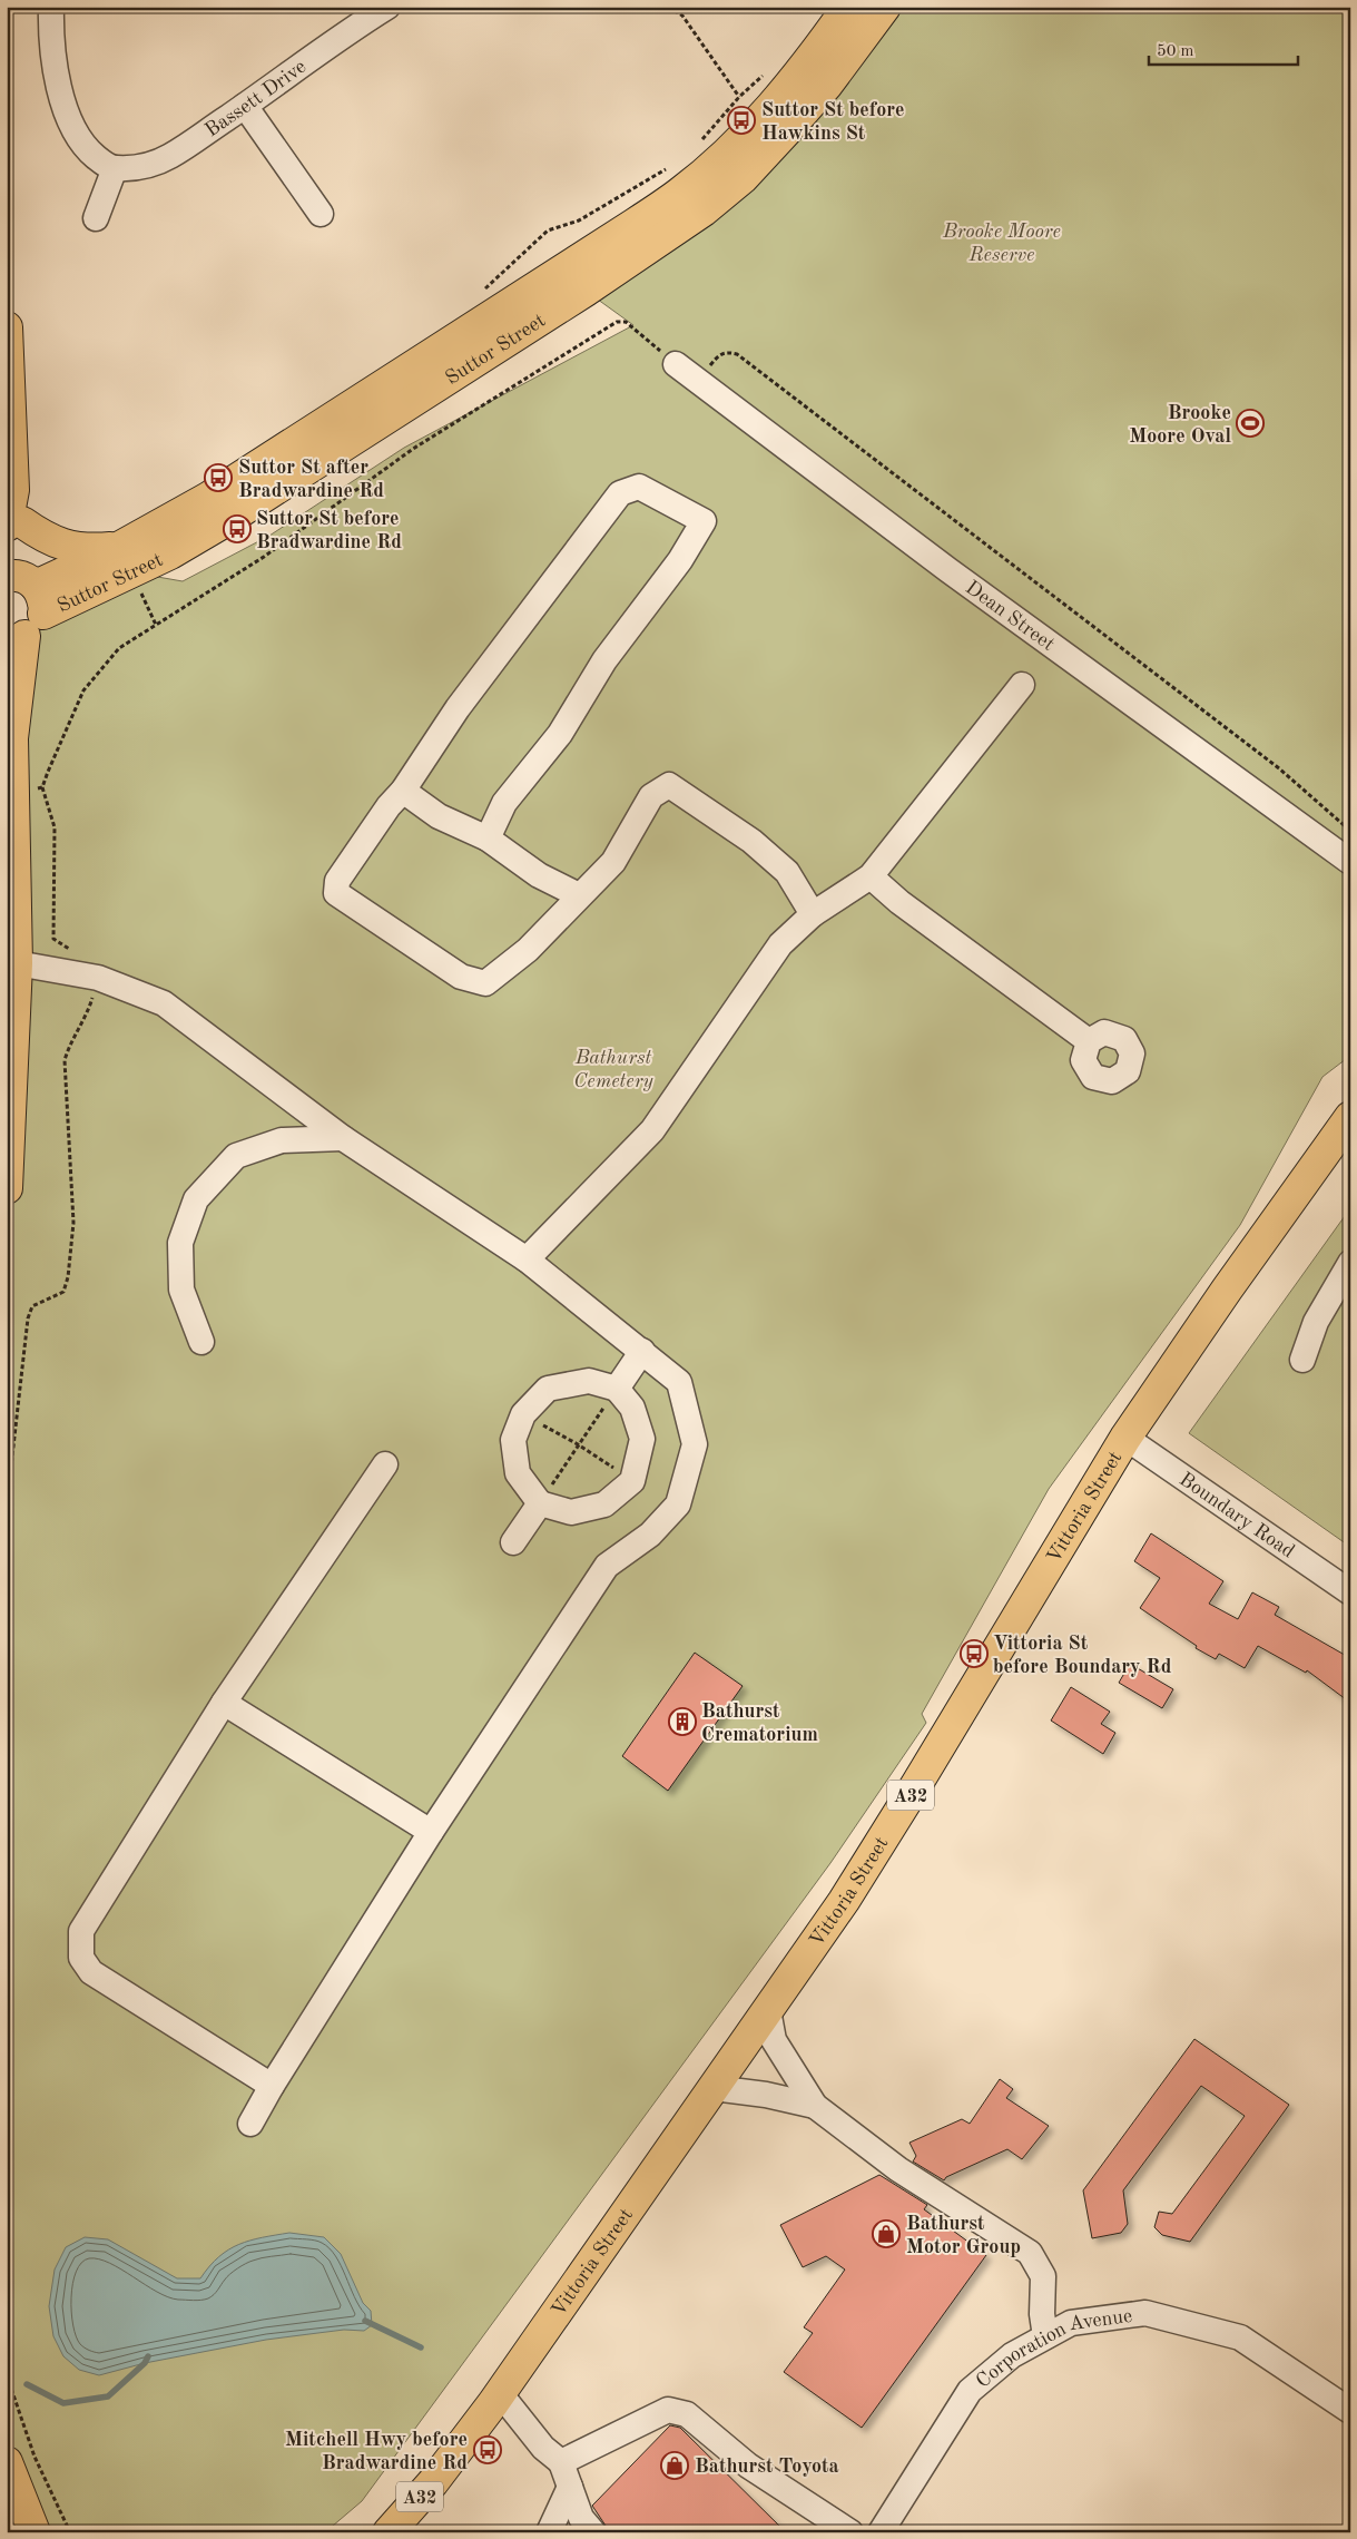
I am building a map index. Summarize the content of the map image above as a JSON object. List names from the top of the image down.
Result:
{
  "streets": {
    "main road": ["Suttor Street", "Vittoria Street", "A32"],
    "street": [
      "Bassett Drive",
      "Dean Street",
      "Boundary Road",
      "Corporation Avenue"
    ]
  },
  "crossings": [
    ["Vittoria Street", "Boundary Road"]
  ],
  "parks": ["Brooke Moore Reserve", "Bathurst Cemetery"],
  "places": {
    "bus stop": [
      "Suttor St before Hawkins St",
      "Suttor St after Bradwardine Rd",
      "Suttor St before Bradwardine Rd",
      "Vittoria St before Boundary Rd",
      "Mitchell Hwy before Bradwardine Rd"
    ],
    "sports": ["Brooke Moore Oval"],
    "building": ["Bathurst Crematorium"],
    "shop": ["Bathurst Motor Group", "Bathurst Toyota"]
  },
  "scale_bar": "50 m"
}
